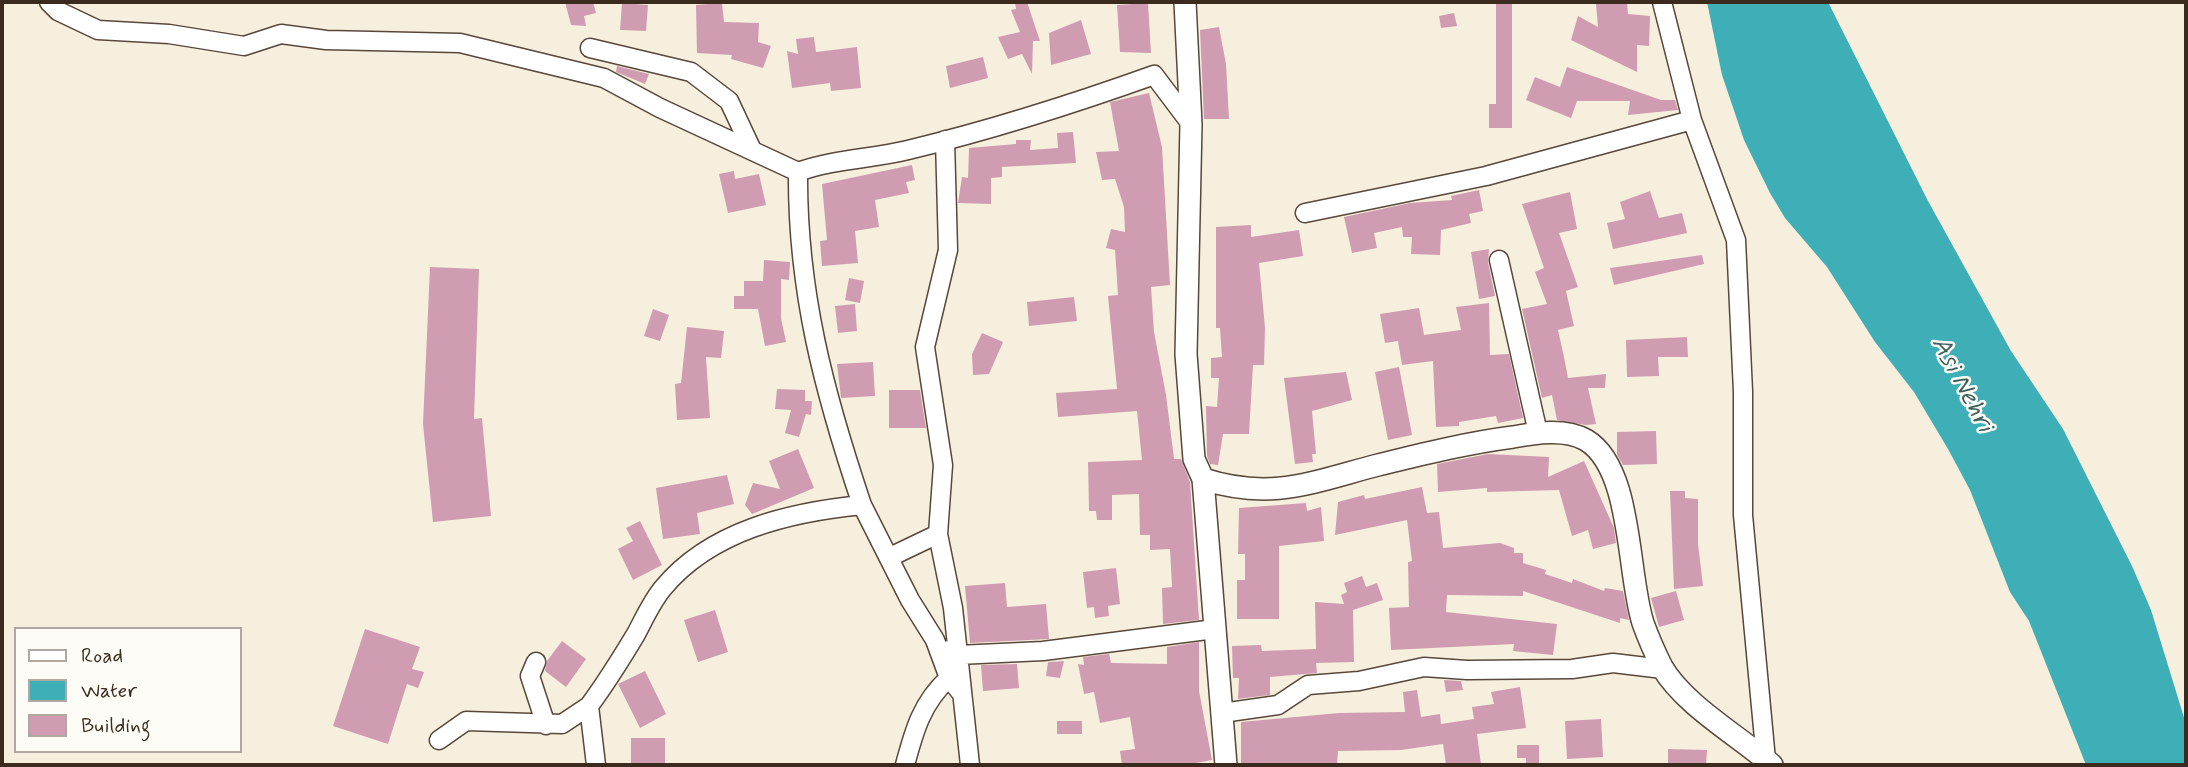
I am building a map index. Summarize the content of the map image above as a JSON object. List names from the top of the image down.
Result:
{
  "water": ["Asi Nehri"],
  "legend": ["Road", "Water", "Building"]
}
